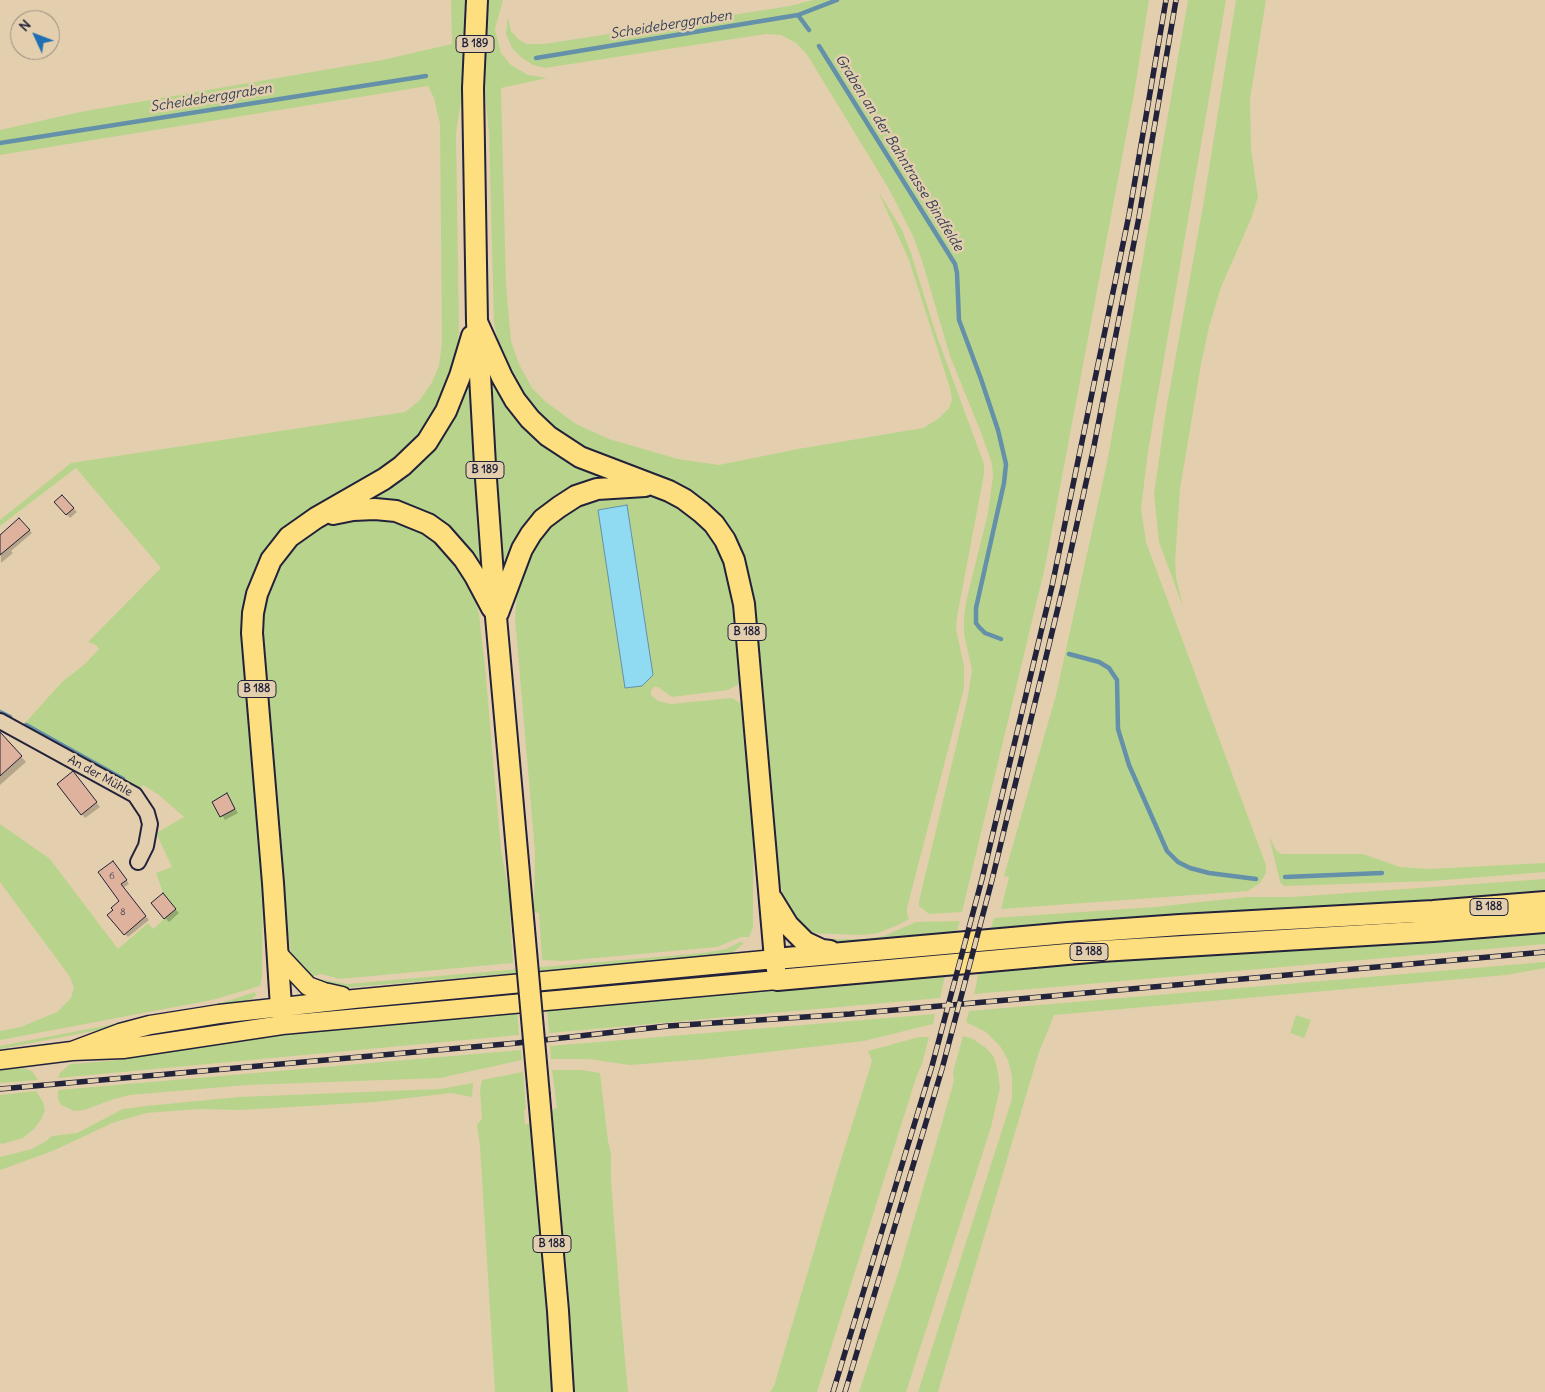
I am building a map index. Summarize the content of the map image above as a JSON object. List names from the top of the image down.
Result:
{
  "streets": {
    "highway": ["B 189", "B 188"],
    "street": ["An der Mühle"]
  },
  "crossings": [
    ["B 189", "B 188"]
  ],
  "water": ["Scheideberggraben", "Graben an der Bahntrasse Bindfelde"],
  "house_numbers": ["6", "8"],
  "north": "top left"
}
